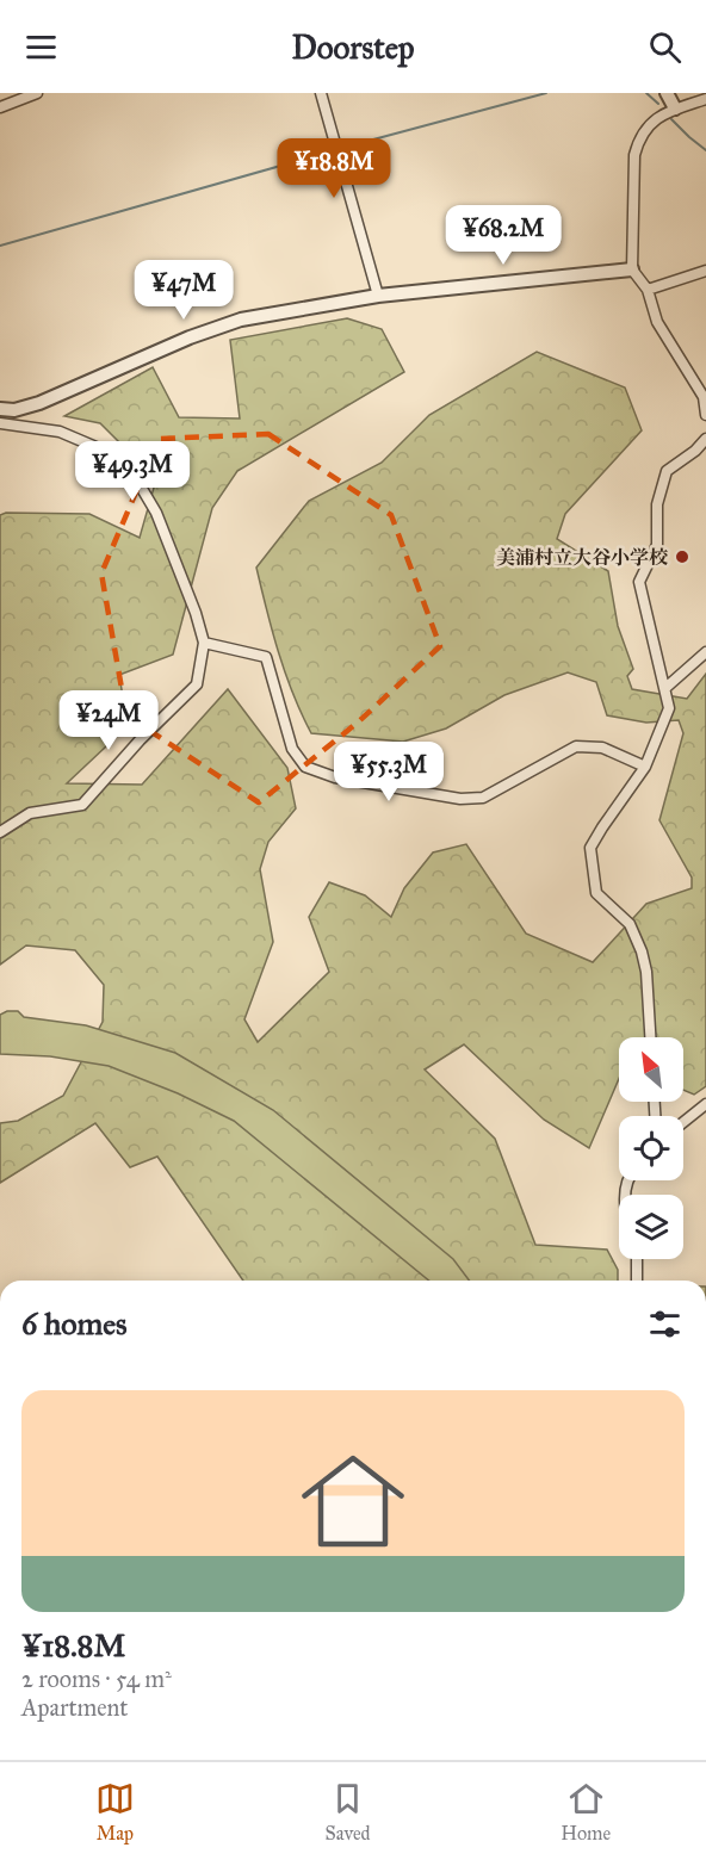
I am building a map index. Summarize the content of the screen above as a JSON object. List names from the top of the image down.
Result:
{
  "places": ["美浦村立大谷小学校"],
  "north": "top left",
  "page": {
    "header": "Doorstep",
    "price": [
      "¥18.8M",
      "¥68.2M",
      "¥47M",
      "¥49.3M",
      "¥24M",
      "¥55.3M"
    ],
    "heading": "6 homes",
    "list": [
      {
        "name": "¥18.8M",
        "note": "2 rooms · 54 m² · Apartment"
      }
    ],
    "tabs": ["Map", "Saved", "Home"]
  }
}
